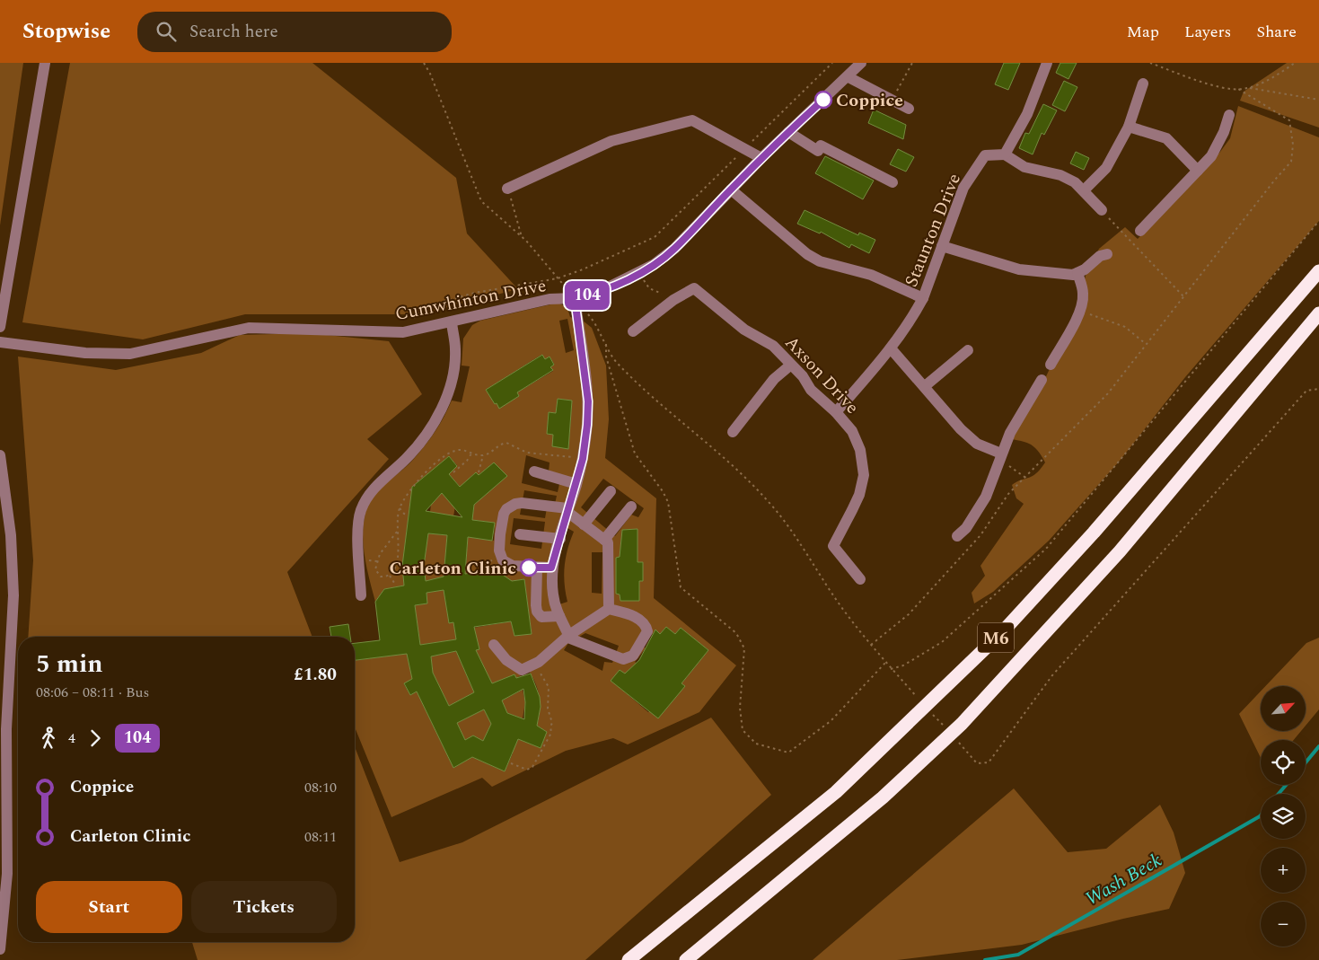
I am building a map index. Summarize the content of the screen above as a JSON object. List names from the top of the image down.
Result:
{
  "streets": {
    "highway": ["M6"],
    "street": ["Staunton Drive", "Cumwhinton Drive", "Axson Drive"]
  },
  "crossings": [
    ["Staunton Drive", "Axson Drive"]
  ],
  "water": ["Wash Beck"],
  "places": ["Coppice", "Carleton Clinic"],
  "lines": ["bus line 104"],
  "north": "top right",
  "page": {
    "header": "Stopwise",
    "search": "Search here",
    "nav": ["Map", "Layers", "Share"],
    "on_map": "104",
    "heading": ["5 min", "08:06 – 08:11 · Bus", "£1.80"],
    "map_buttons": ["+", "−"],
    "legs": ["4", "104"],
    "list": [
      {
        "name": "Coppice",
        "value": "08:10"
      },
      {
        "name": "Carleton Clinic",
        "value": "08:11"
      }
    ],
    "buttons": ["Start", "Tickets"]
  }
}
